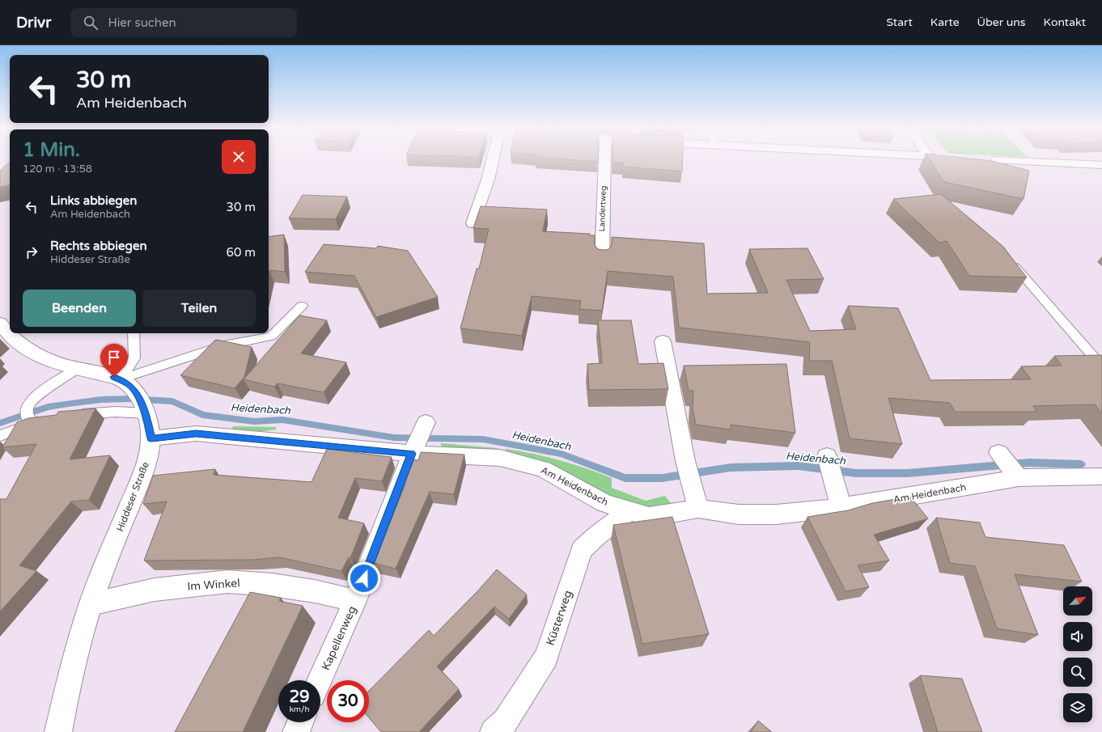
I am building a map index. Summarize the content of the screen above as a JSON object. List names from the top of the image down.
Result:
{
  "streets": {
    "street": [
      "Landertweg",
      "Am Heidenbach",
      "Hiddeser Straße",
      "Im Winkel",
      "Küsterweg",
      "Kapellenweg"
    ]
  },
  "crossings": [
    ["Am Heidenbach", "Hiddeser Straße"],
    ["Am Heidenbach", "Küsterweg"],
    ["Am Heidenbach", "Kapellenweg"],
    ["Hiddeser Straße", "Im Winkel"],
    ["Im Winkel", "Kapellenweg"]
  ],
  "water": ["Heidenbach"],
  "north": "top right",
  "page": {
    "header": "Drivr",
    "search": "Hier suchen",
    "nav": [
      "Start",
      "Karte",
      "Über uns",
      "Kontakt"
    ],
    "turn": ["30 m", "Am Heidenbach"],
    "heading": ["1 Min.", "120 m · 13:58"],
    "list": [
      {
        "name": "Links abbiegen",
        "note": "Am Heidenbach",
        "value": "30 m"
      },
      {
        "name": "Rechts abbiegen",
        "note": "Hiddeser Straße",
        "value": "60 m"
      }
    ],
    "buttons": ["Beenden", "Teilen"],
    "speed": "29 km/h",
    "limit": "30"
  }
}
